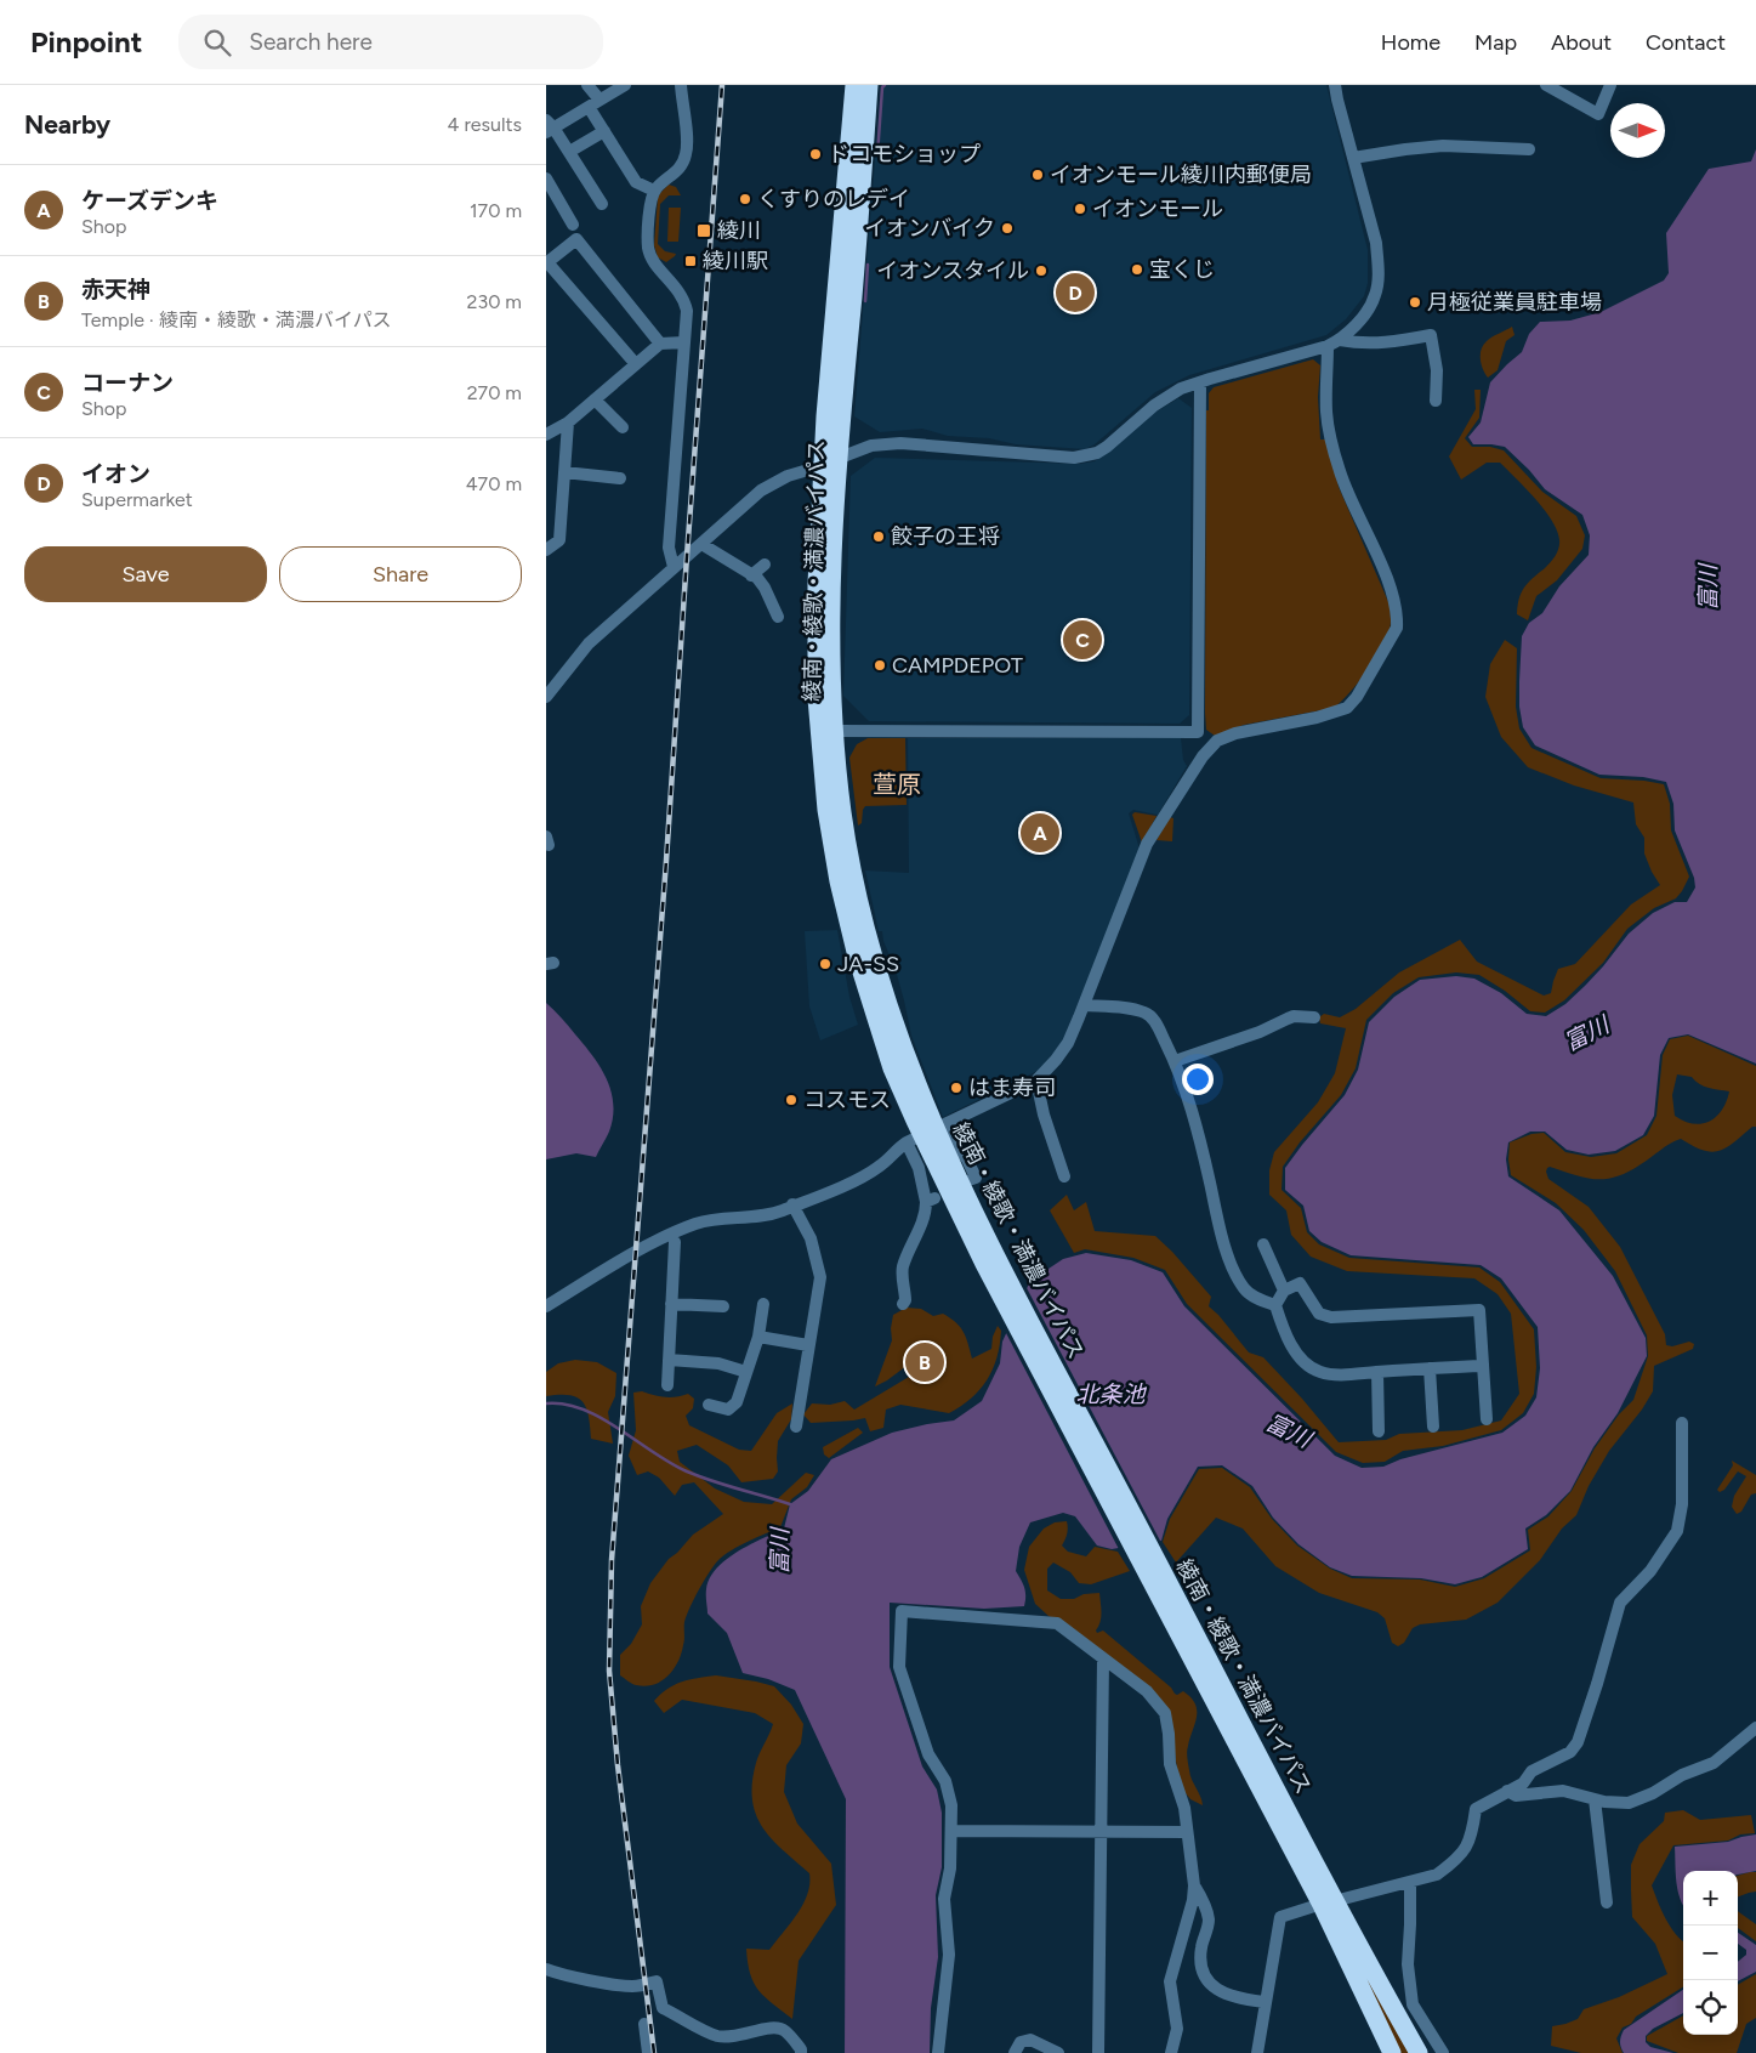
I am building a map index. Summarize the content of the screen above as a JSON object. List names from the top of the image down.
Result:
{
  "streets": {
    "highway": ["綾南・綾歌・満濃バイパス"]
  },
  "districts": ["萱原"],
  "water": ["富川", "北条池"],
  "places": {
    "other": [
      "ドコモショップ",
      "イオンモール綾川内郵便局",
      "くすりのレデイ",
      "イオンモール",
      "イオンバイク",
      "宝くじ",
      "イオンスタイル",
      "月極従業員駐車場",
      "餃子の王将",
      "CAMPDEPOT",
      "JA-SS",
      "はま寿司",
      "コスモス"
    ],
    "transit": ["綾川", "綾川駅"]
  },
  "north": "right",
  "page": {
    "header": "Pinpoint",
    "search": "Search here",
    "nav": [
      "Home",
      "Map",
      "About",
      "Contact"
    ],
    "heading": ["Nearby", "4 results"],
    "list": [
      {
        "mark": "A",
        "name": "ケーズデンキ",
        "note": "Shop",
        "value": "170 m"
      },
      {
        "mark": "B",
        "name": "赤天神",
        "note": "Temple · 綾南・綾歌・満濃バイパス",
        "value": "230 m"
      },
      {
        "mark": "C",
        "name": "コーナン",
        "note": "Shop",
        "value": "270 m"
      },
      {
        "mark": "D",
        "name": "イオン",
        "note": "Supermarket",
        "value": "470 m"
      }
    ],
    "pins": [
      "D",
      "C",
      "A",
      "B"
    ],
    "buttons": ["Save", "Share"],
    "map_buttons": ["+", "−"]
  }
}
